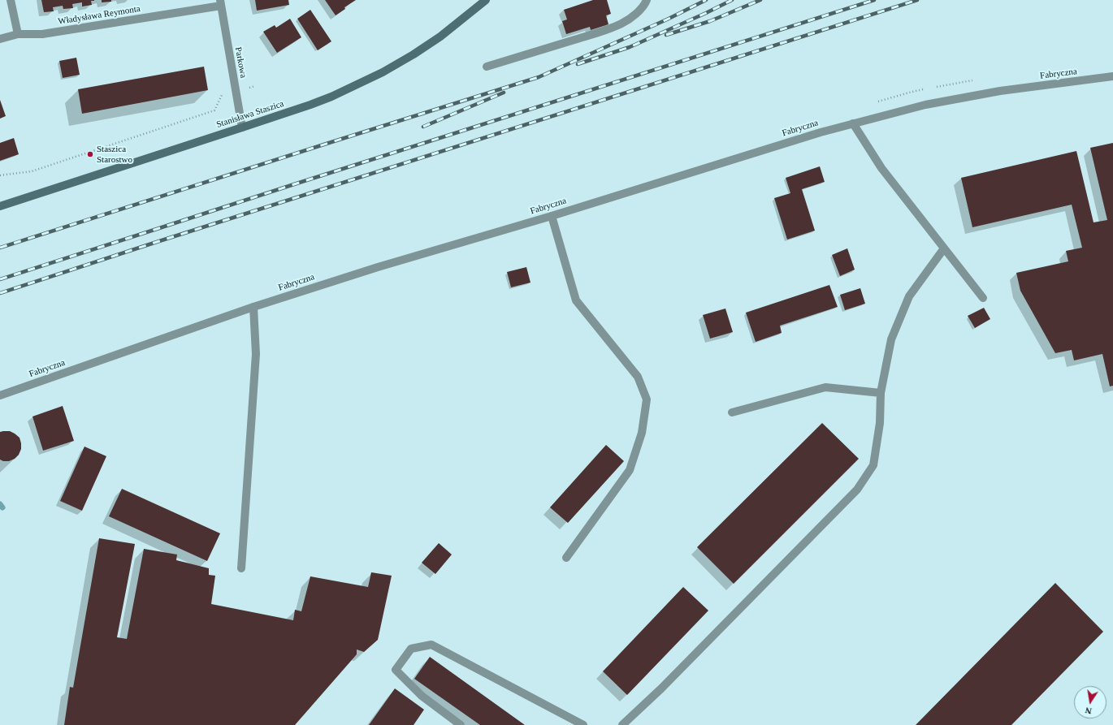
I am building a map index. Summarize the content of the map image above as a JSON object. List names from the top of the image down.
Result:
{
  "streets": {
    "street": [
      "Władysława Reymonta",
      "Parkowa",
      "Fabryczna",
      "Stanisława Staszica"
    ]
  },
  "crossings": [
    ["Władysława Reymonta", "Parkowa"],
    ["Parkowa", "Stanisława Staszica"]
  ],
  "places": ["Staszica Starostwo"],
  "north": "bottom"
}
